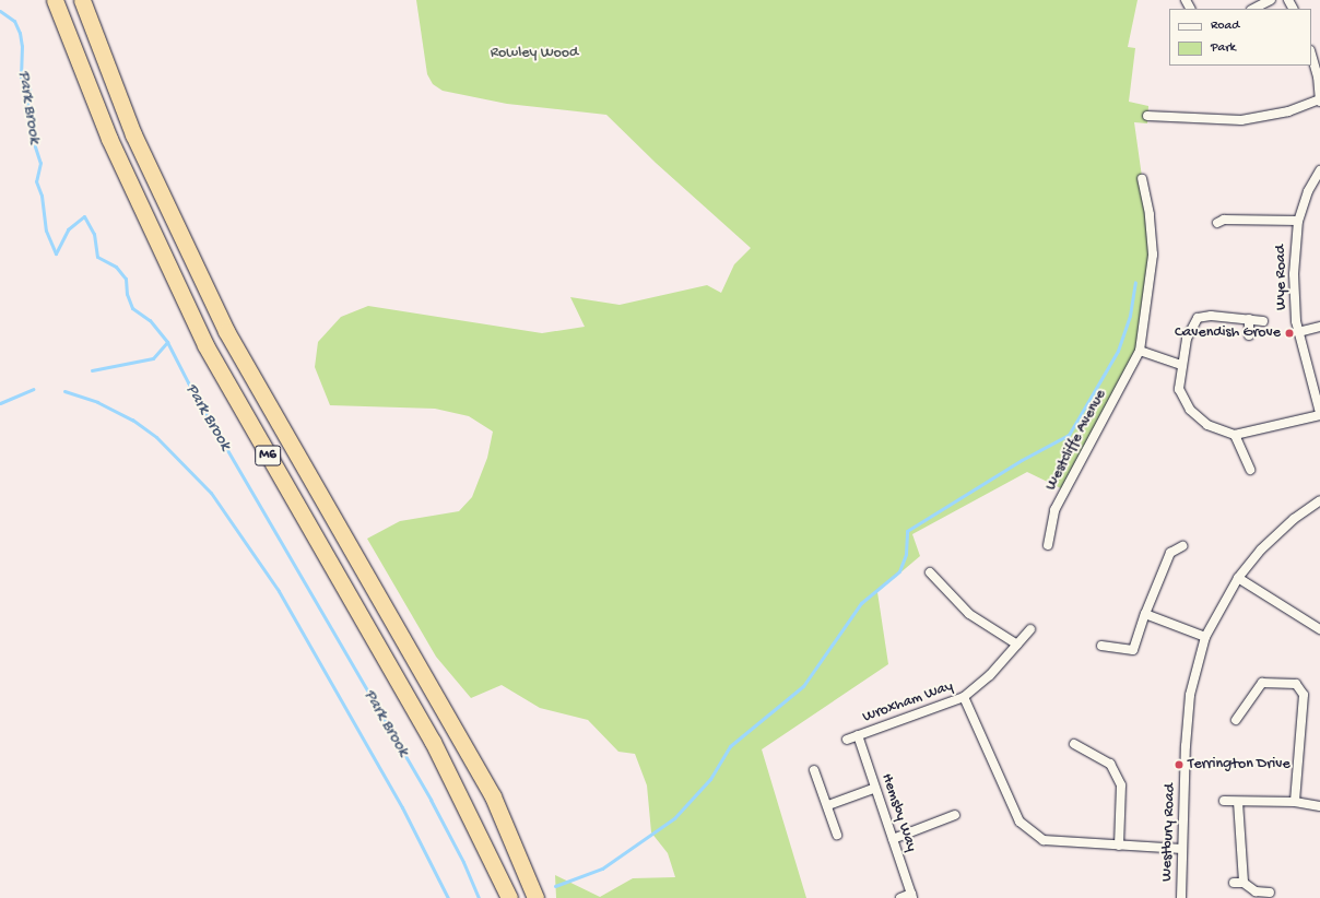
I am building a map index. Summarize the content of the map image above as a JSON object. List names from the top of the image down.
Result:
{
  "streets": {
    "highway": ["M6"],
    "street": [
      "Wye Road",
      "Westcliffe Avenue",
      "Wroxham Way",
      "Hemsby Way",
      "Westbury Road"
    ]
  },
  "crossings": [
    ["Wroxham Way", "Hemsby Way"]
  ],
  "water": ["Park Brook"],
  "parks": ["Rowley Wood"],
  "places": ["Cavendish Grove", "Terrington Drive"],
  "legend": ["Road", "Park"]
}
